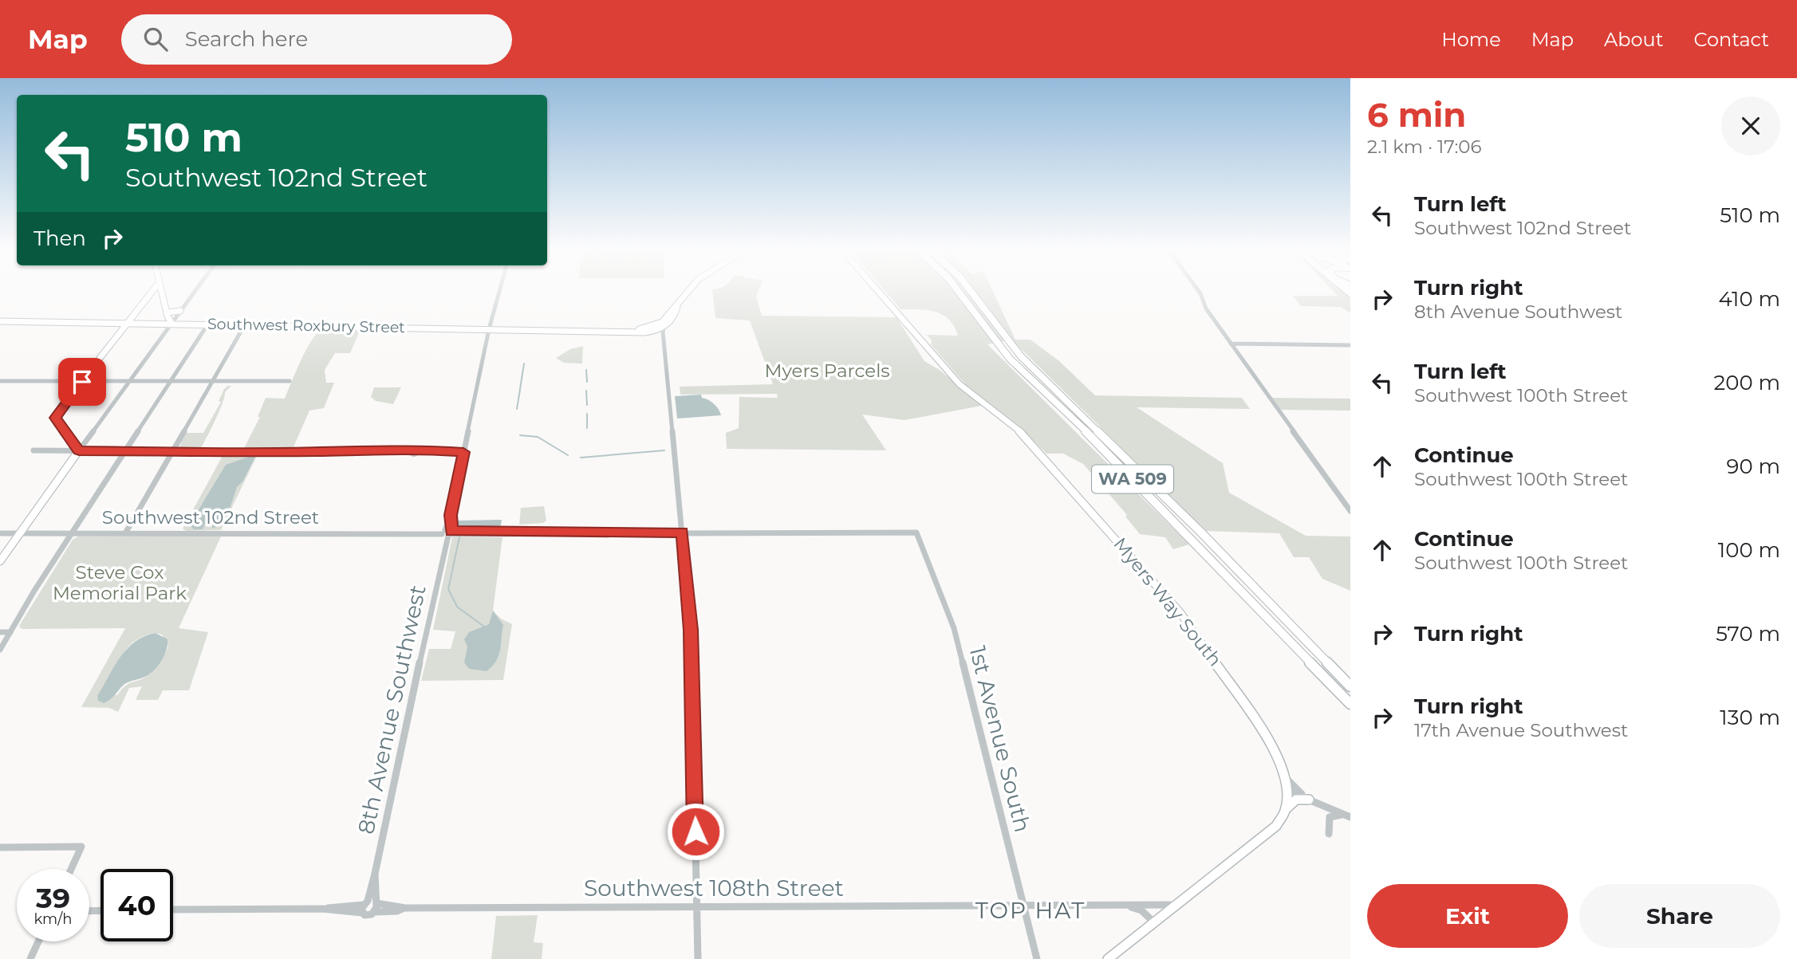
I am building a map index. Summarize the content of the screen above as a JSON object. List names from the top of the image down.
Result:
{
  "streets": {
    "highway": ["WA 509"],
    "main road": ["Southwest Roxbury Street", "Myers Way South"],
    "street": [
      "Southwest 102nd Street",
      "8th Avenue Southwest",
      "1st Avenue South",
      "Southwest 108th Street"
    ]
  },
  "crossings": [
    ["Southwest Roxbury Street", "8th Avenue Southwest"],
    ["Southwest 102nd Street", "8th Avenue Southwest"],
    ["Southwest 102nd Street", "1st Avenue South"],
    ["8th Avenue Southwest", "Southwest 108th Street"],
    ["1st Avenue South", "Southwest 108th Street"]
  ],
  "districts": ["TOP HAT"],
  "parks": ["Myers Parcels", "Steve Cox Memorial Park"],
  "page": {
    "header": "Map",
    "search": "Search here",
    "nav": [
      "Home",
      "Map",
      "About",
      "Contact"
    ],
    "heading": ["6 min", "2.1 km · 17:06"],
    "turn": ["510 m", "Southwest 102nd Street"],
    "list": [
      {
        "name": "Turn left",
        "note": "Southwest 102nd Street",
        "value": "510 m"
      },
      {
        "name": "Turn right",
        "note": "8th Avenue Southwest",
        "value": "410 m"
      },
      {
        "name": "Turn left",
        "note": "Southwest 100th Street",
        "value": "200 m"
      },
      {
        "name": "Continue",
        "note": "Southwest 100th Street",
        "value": "90 m"
      },
      {
        "name": "Continue",
        "note": "Southwest 100th Street",
        "value": "100 m"
      },
      {
        "name": "Turn right",
        "value": "570 m"
      },
      {
        "name": "Turn right",
        "note": "17th Avenue Southwest",
        "value": "130 m"
      }
    ],
    "then": "Then",
    "speed": "39 km/h",
    "limit": "40",
    "buttons": ["Exit", "Share"]
  }
}
